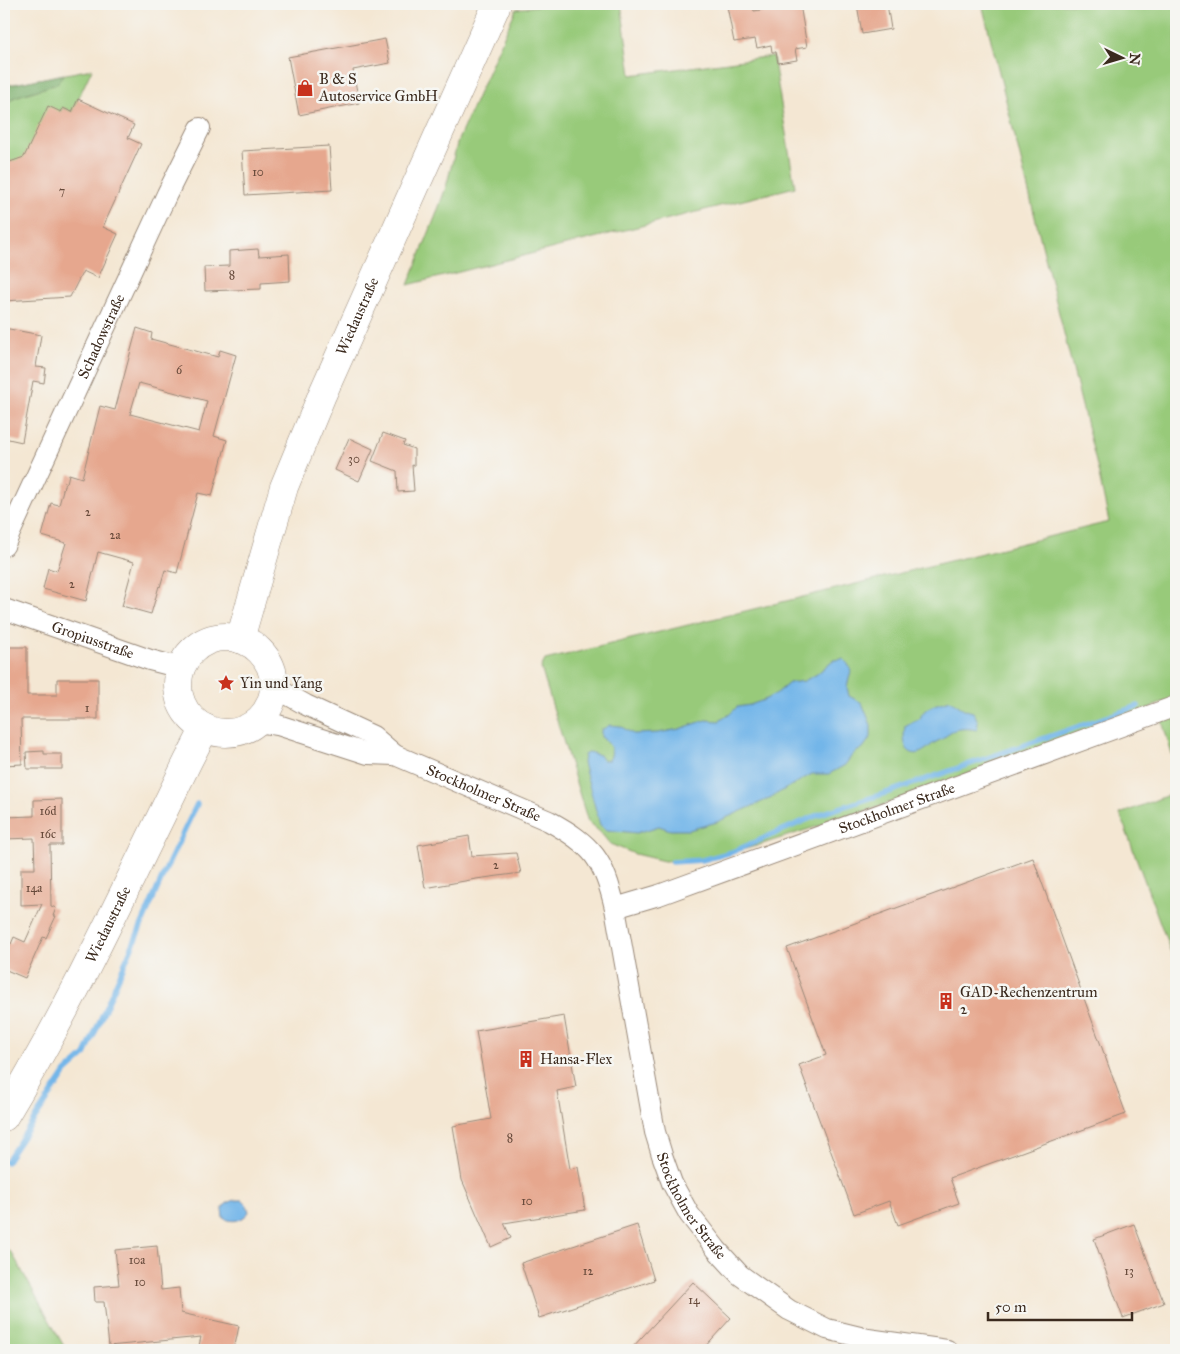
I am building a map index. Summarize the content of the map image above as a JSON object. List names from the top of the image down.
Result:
{
  "streets": {
    "main road": ["Wiedaustraße"],
    "street": ["Schadowstraße", "Gropiusstraße", "Stockholmer Straße"]
  },
  "crossings": [
    ["Wiedaustraße", "Gropiusstraße"],
    ["Wiedaustraße", "Stockholmer Straße"],
    ["Gropiusstraße", "Stockholmer Straße"]
  ],
  "places": {
    "shop": ["B & S Autoservice GmbH"],
    "place": ["Yin und Yang"],
    "building": ["GAD-Rechenzentrum 2", "Hansa-Flex"]
  },
  "house_numbers": [
    "10",
    "7",
    "8",
    "6",
    "30",
    "2",
    "2a",
    "2",
    "1",
    "16d",
    "16c",
    "2",
    "14a",
    "8",
    "10",
    "10a",
    "12",
    "13",
    "10",
    "14"
  ],
  "scale_bar": "50 m",
  "north": "right"
}
